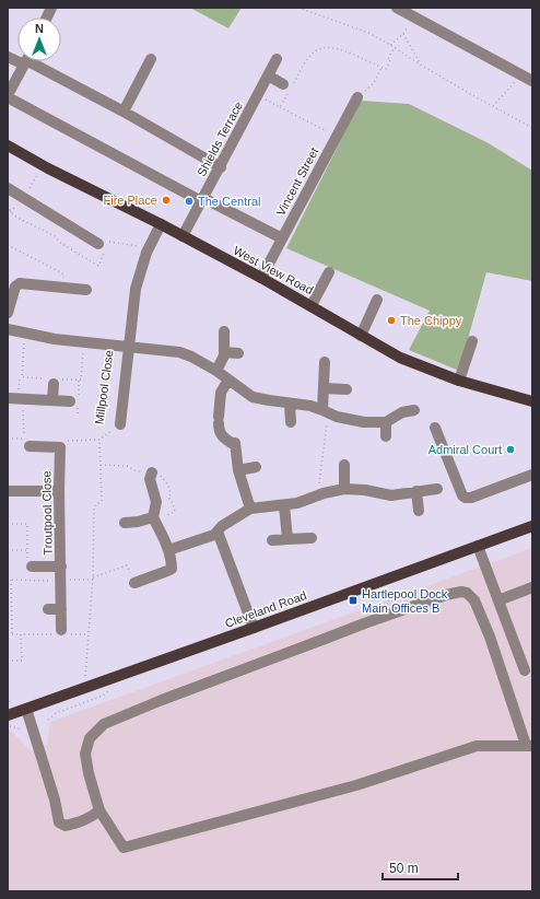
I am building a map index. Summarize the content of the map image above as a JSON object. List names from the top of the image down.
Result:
{
  "streets": {
    "main road": ["West View Road", "Cleveland Road"],
    "street": [
      "Shields Terrace",
      "Vincent Street",
      "Millpool Close",
      "Troutpool Close"
    ]
  },
  "crossings": [
    ["Shields Terrace", "West View Road"],
    ["Vincent Street", "West View Road"]
  ],
  "places": {
    "other": [
      "Fire Place",
      "The Central",
      "The Chippy",
      "Admiral Court"
    ],
    "transit": ["Hartlepool Dock Main Offices B"]
  },
  "scale_bar": "50 m",
  "north": "top"
}
